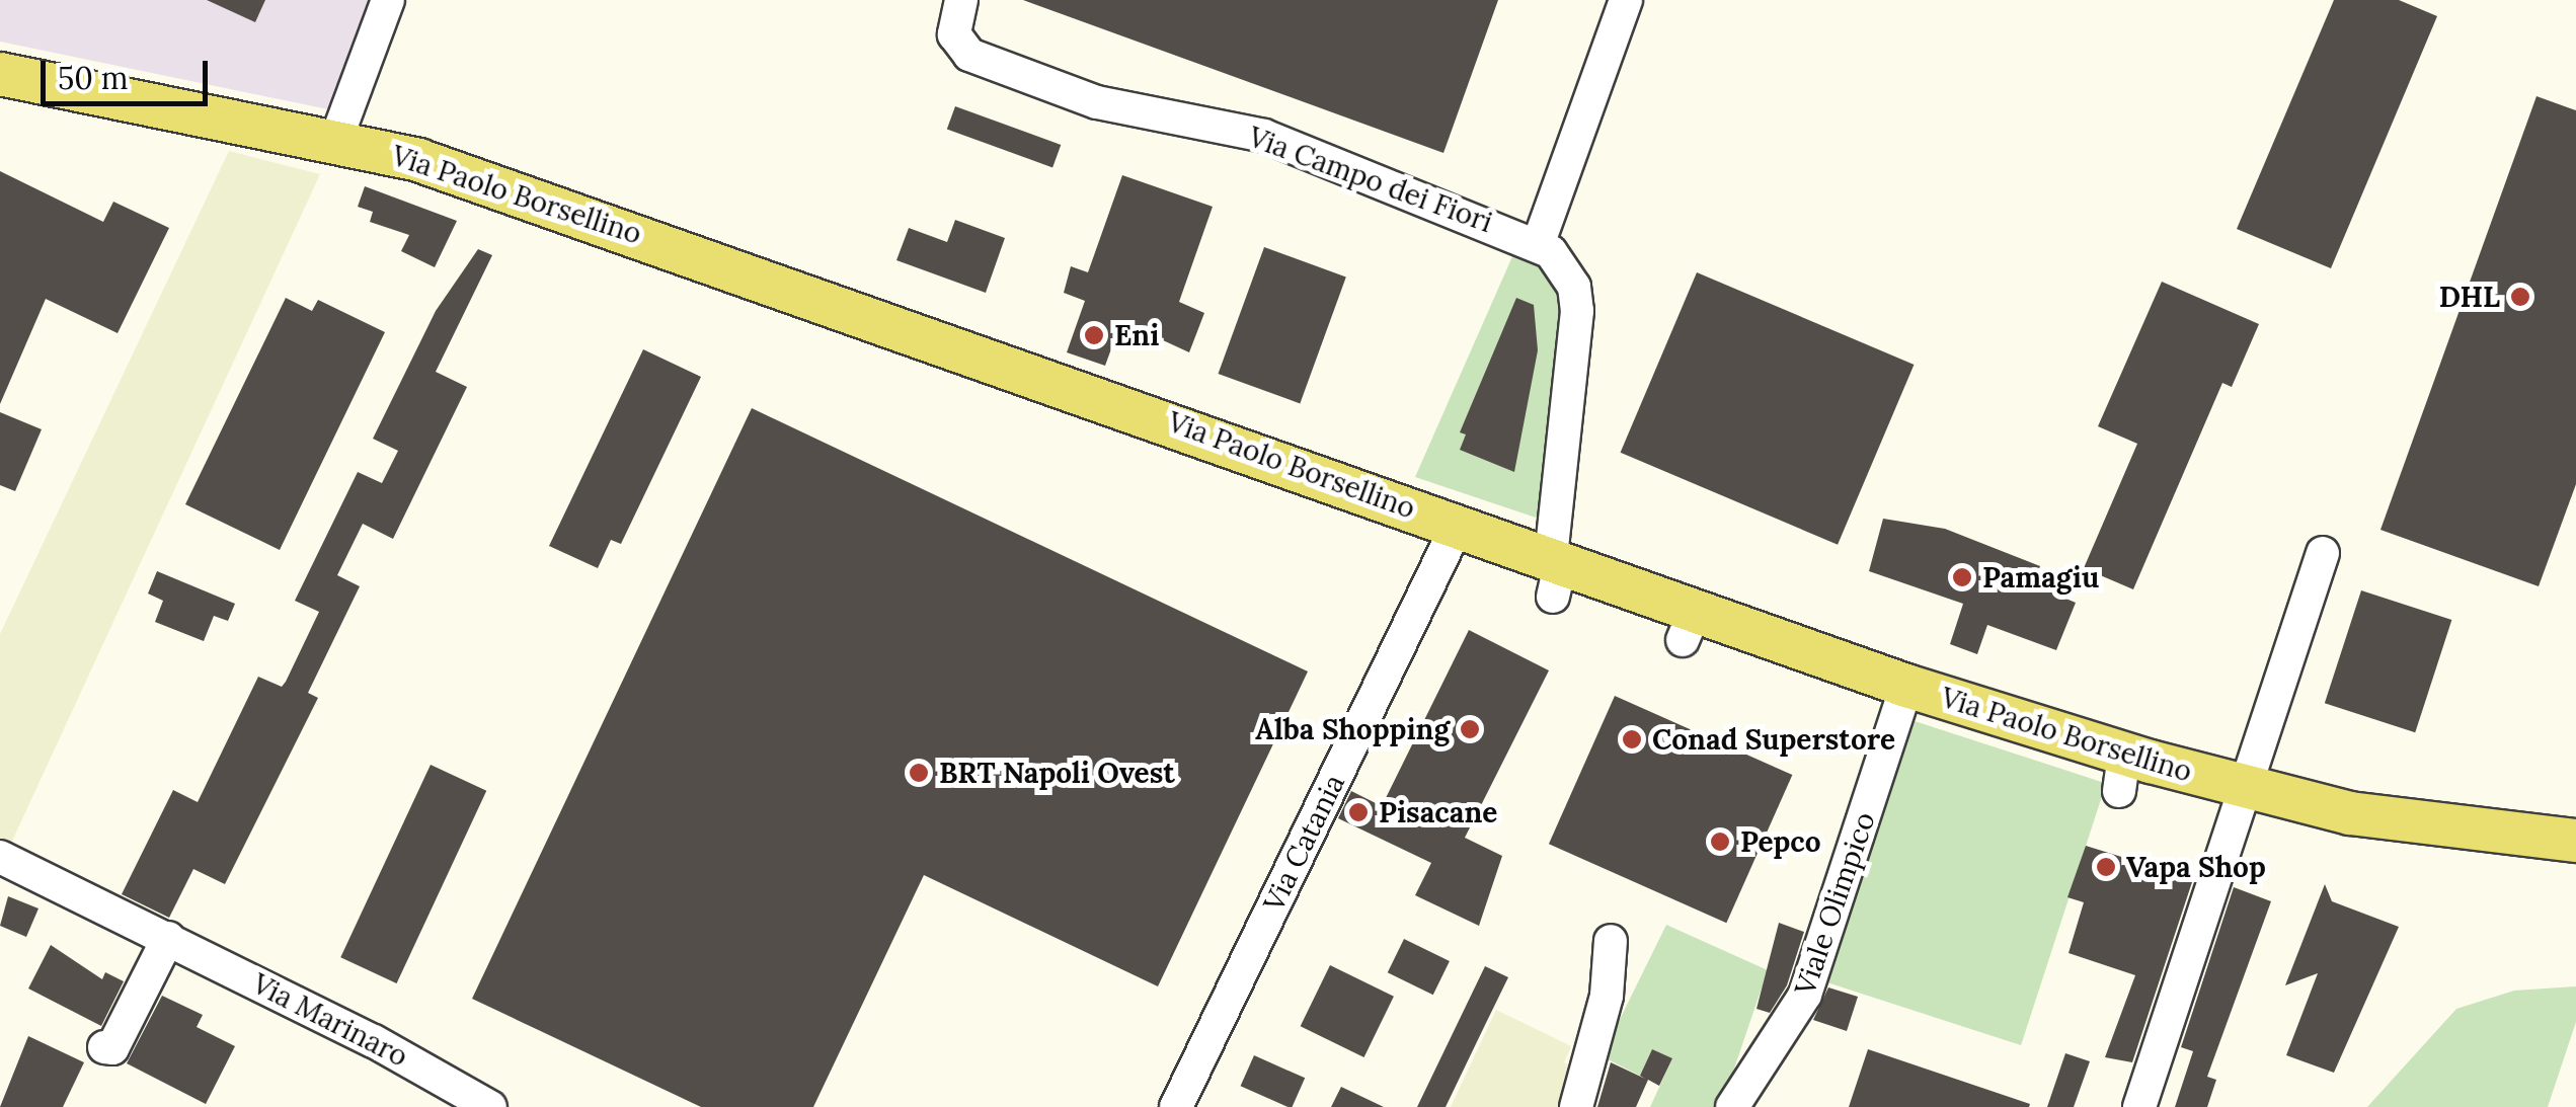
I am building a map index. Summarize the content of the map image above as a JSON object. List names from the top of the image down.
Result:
{
  "streets": {
    "main road": ["Via Paolo Borsellino"],
    "street": [
      "Via Campo dei Fiori",
      "Via Catania",
      "Viale Olimpico",
      "Via Marinaro"
    ]
  },
  "crossings": [
    ["Via Paolo Borsellino", "Via Catania"],
    ["Via Paolo Borsellino", "Viale Olimpico"]
  ],
  "places": [
    "DHL",
    "Eni",
    "Pamagiu",
    "Alba Shopping",
    "Conad Superstore",
    "BRT Napoli Ovest",
    "Pisacane",
    "Pepco",
    "Vapa Shop"
  ],
  "scale_bar": "50 m"
}
